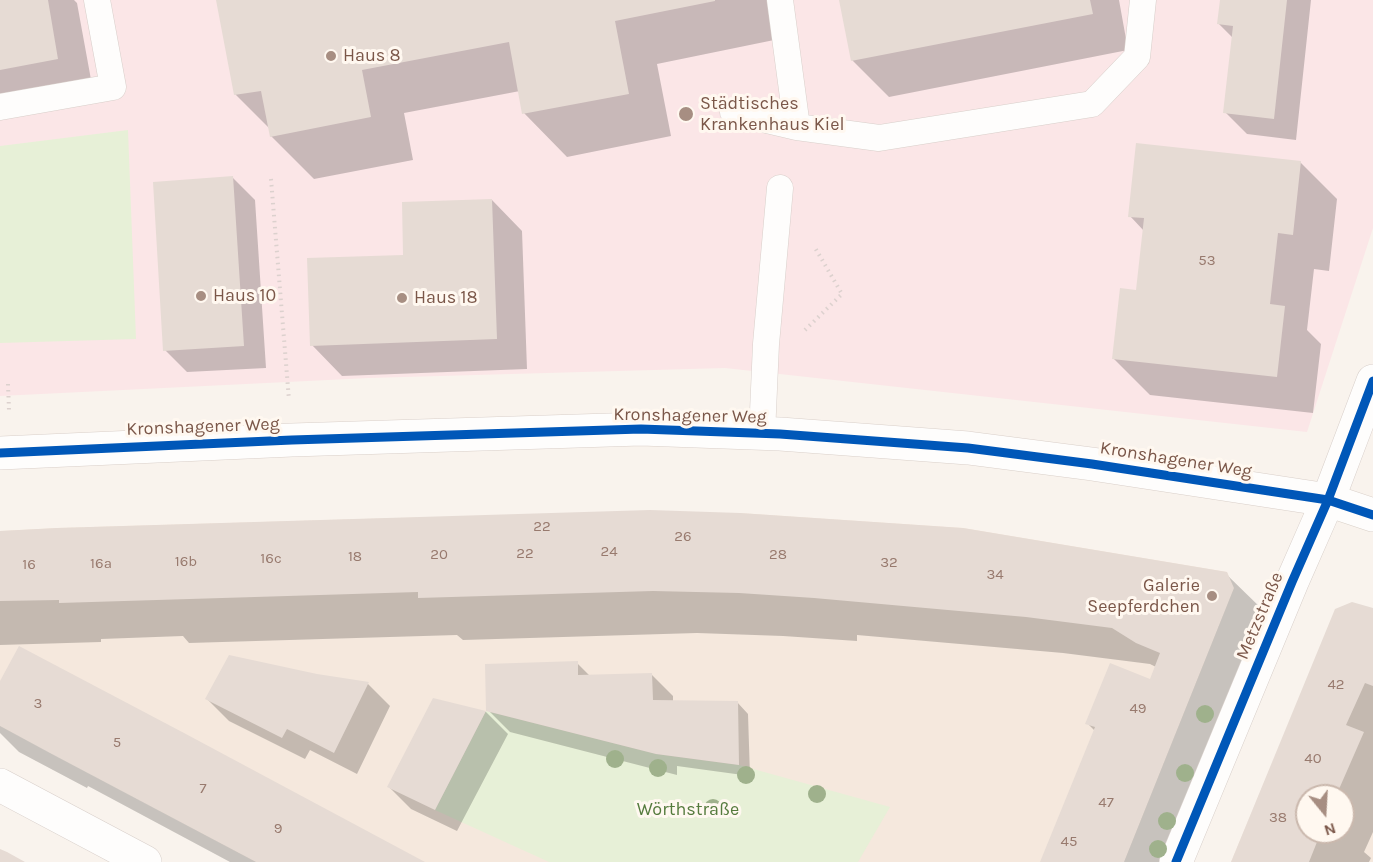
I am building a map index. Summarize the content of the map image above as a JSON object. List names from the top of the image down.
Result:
{
  "streets": {
    "main road": ["Kronshagener Weg", "Metzstraße"]
  },
  "crossings": [
    ["Kronshagener Weg", "Metzstraße"]
  ],
  "parks": ["Wörthstraße"],
  "places": [
    "Haus 8",
    "Städtisches Krankenhaus Kiel",
    "Haus 10",
    "Haus 18",
    "Galerie Seepferdchen"
  ],
  "house_numbers": [
    "53",
    "22",
    "26",
    "24",
    "22",
    "20",
    "28",
    "18",
    "16c",
    "16b",
    "32",
    "16a",
    "16",
    "34",
    "42",
    "3",
    "49",
    "5",
    "40",
    "7",
    "47",
    "38",
    "9",
    "45"
  ],
  "north": "bottom"
}
